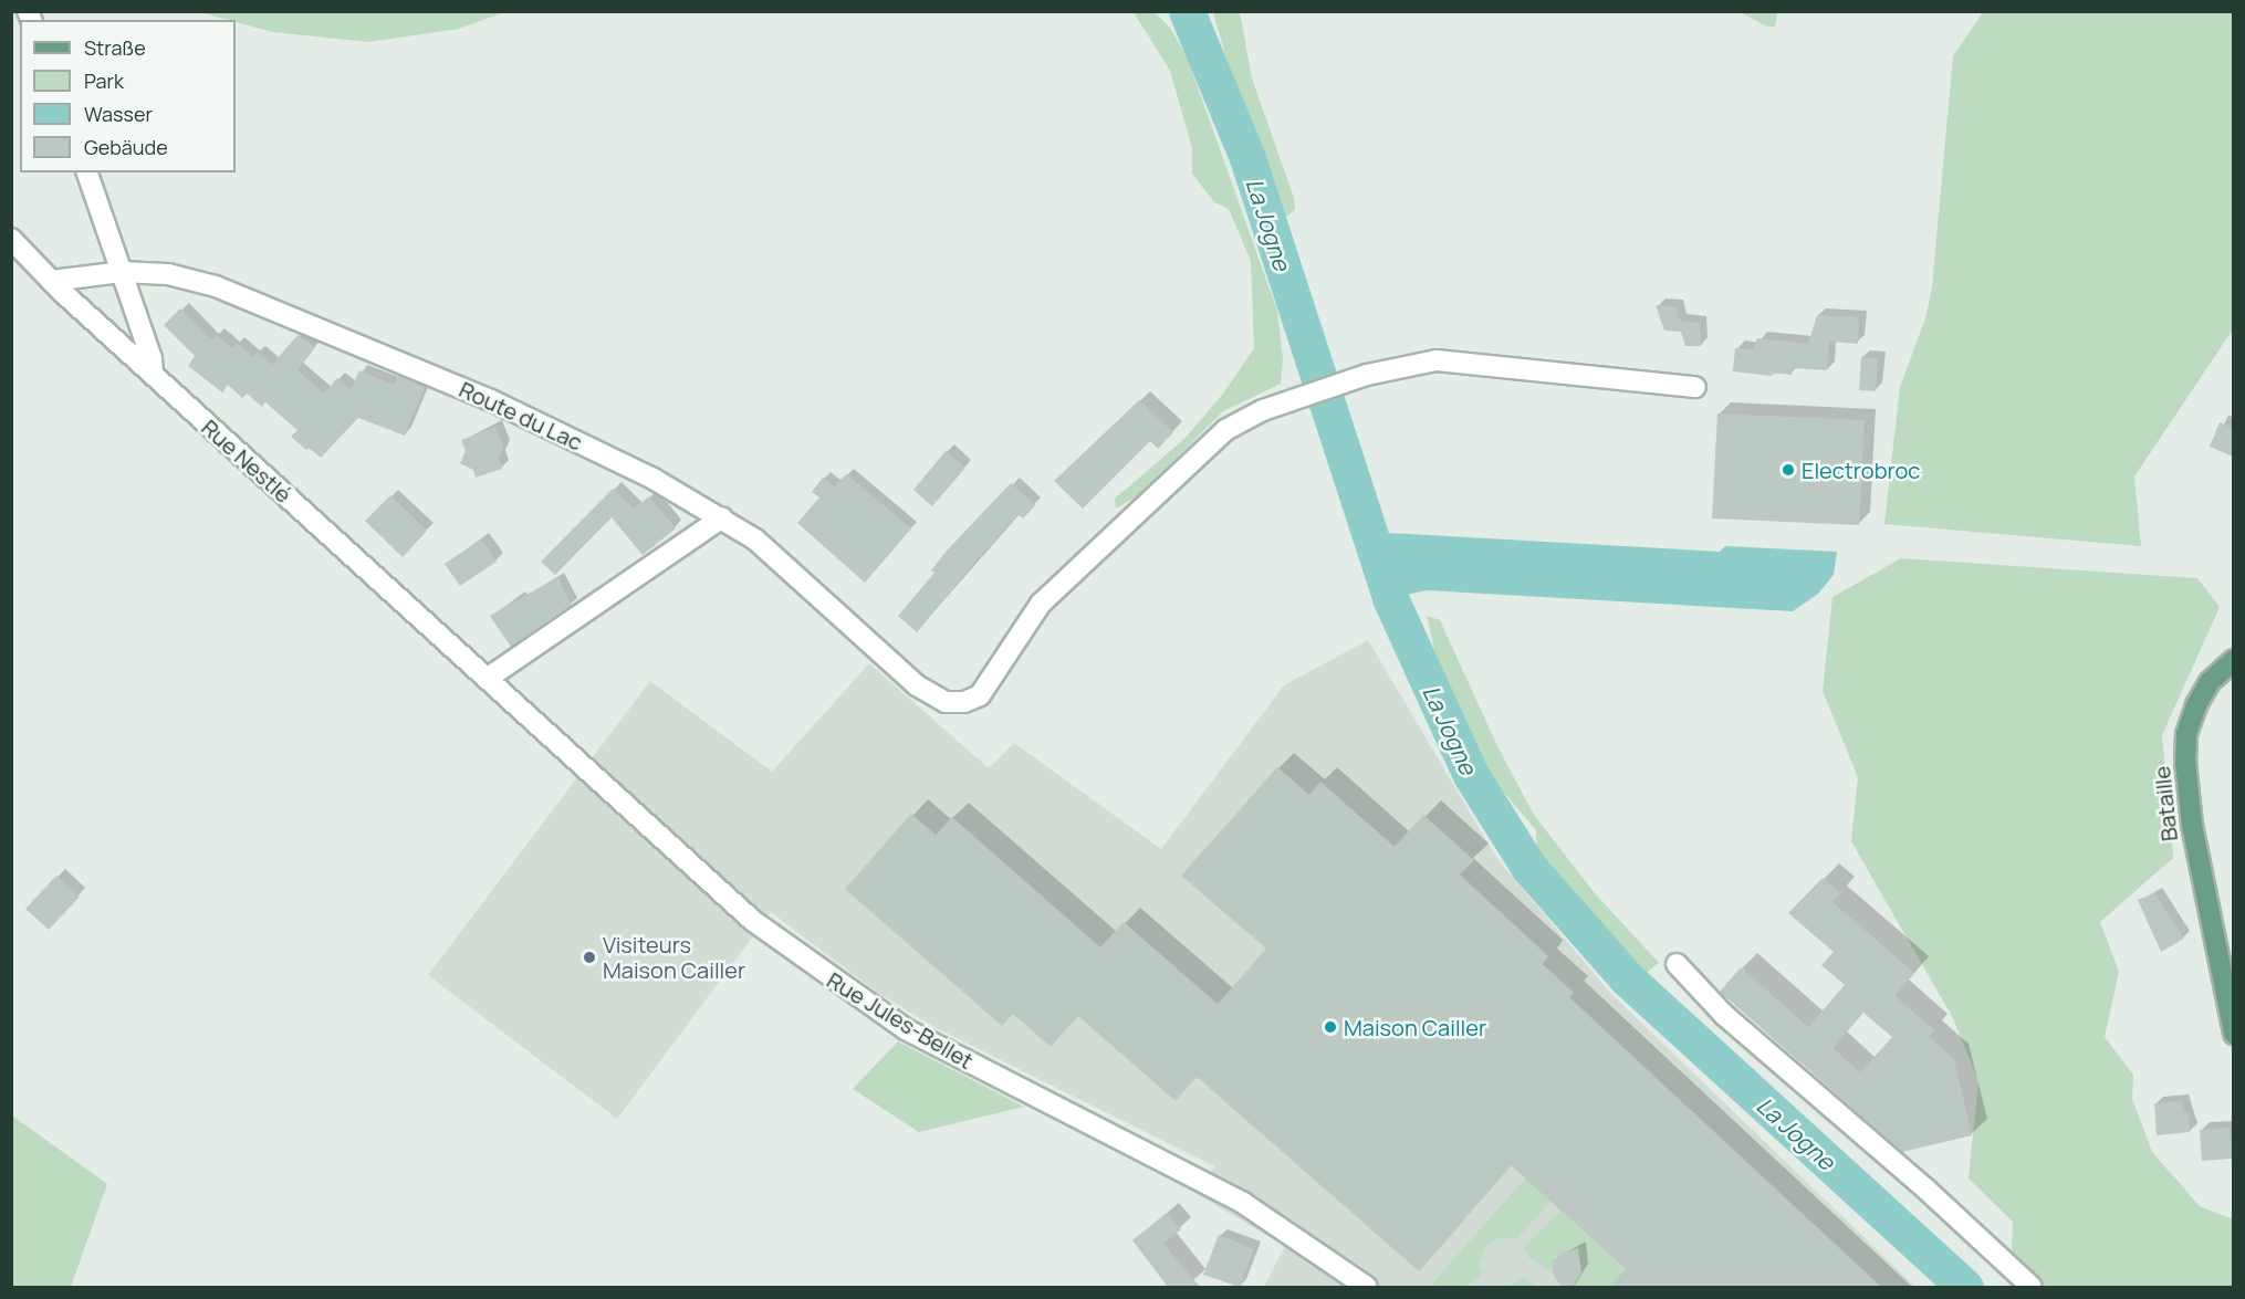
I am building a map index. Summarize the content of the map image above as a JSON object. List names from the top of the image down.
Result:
{
  "streets": {
    "main road": ["Bataille"],
    "street": ["Route du Lac", "Rue Nestlé", "Rue Jules-Bellet"]
  },
  "crossings": [
    ["Route du Lac", "Rue Nestlé"],
    ["Rue Nestlé", "Rue Jules-Bellet"]
  ],
  "water": ["La Jogne"],
  "places": ["Electrobroc", "Visiteurs Maison Cailler", "Maison Cailler"],
  "legend": [
    "Straße",
    "Park",
    "Wasser",
    "Gebäude"
  ]
}
